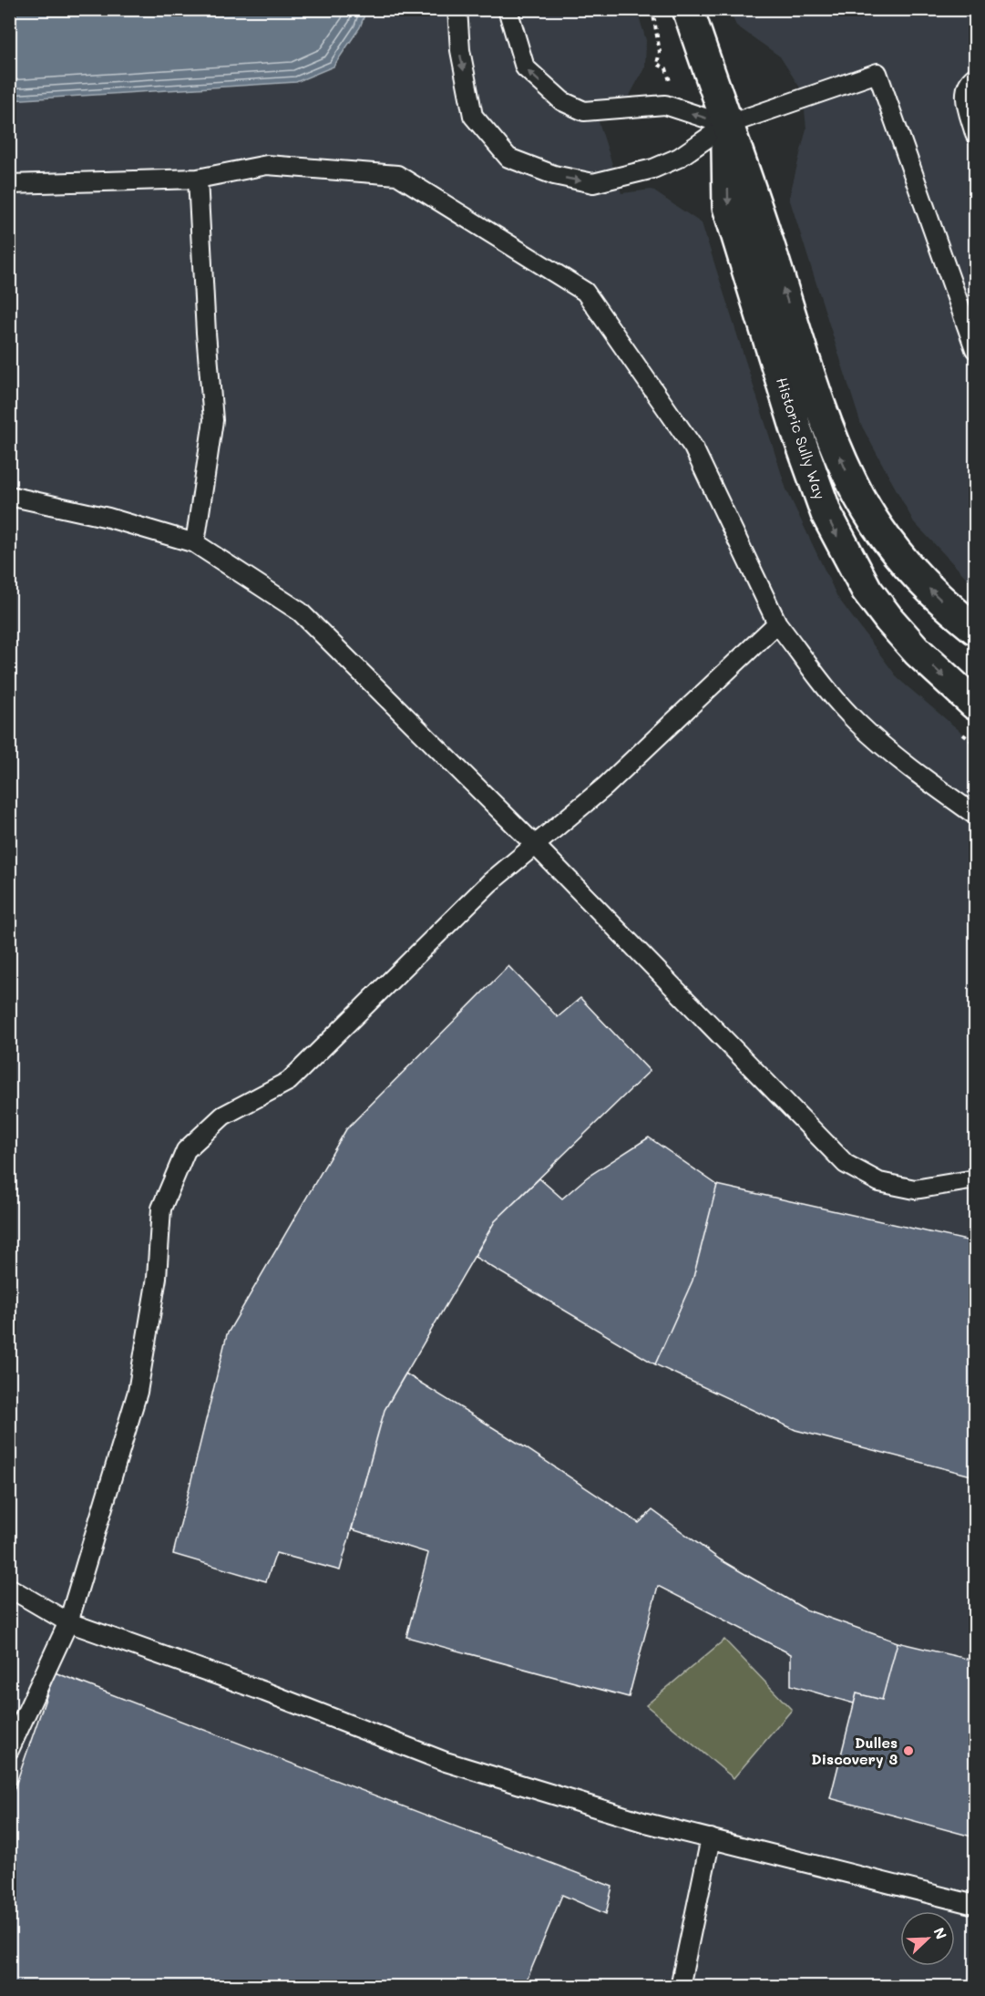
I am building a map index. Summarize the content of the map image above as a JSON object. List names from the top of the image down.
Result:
{
  "streets": {
    "street": ["Historic Sully Way"]
  },
  "places": ["Dulles Discovery 3"],
  "north": "top right"
}
